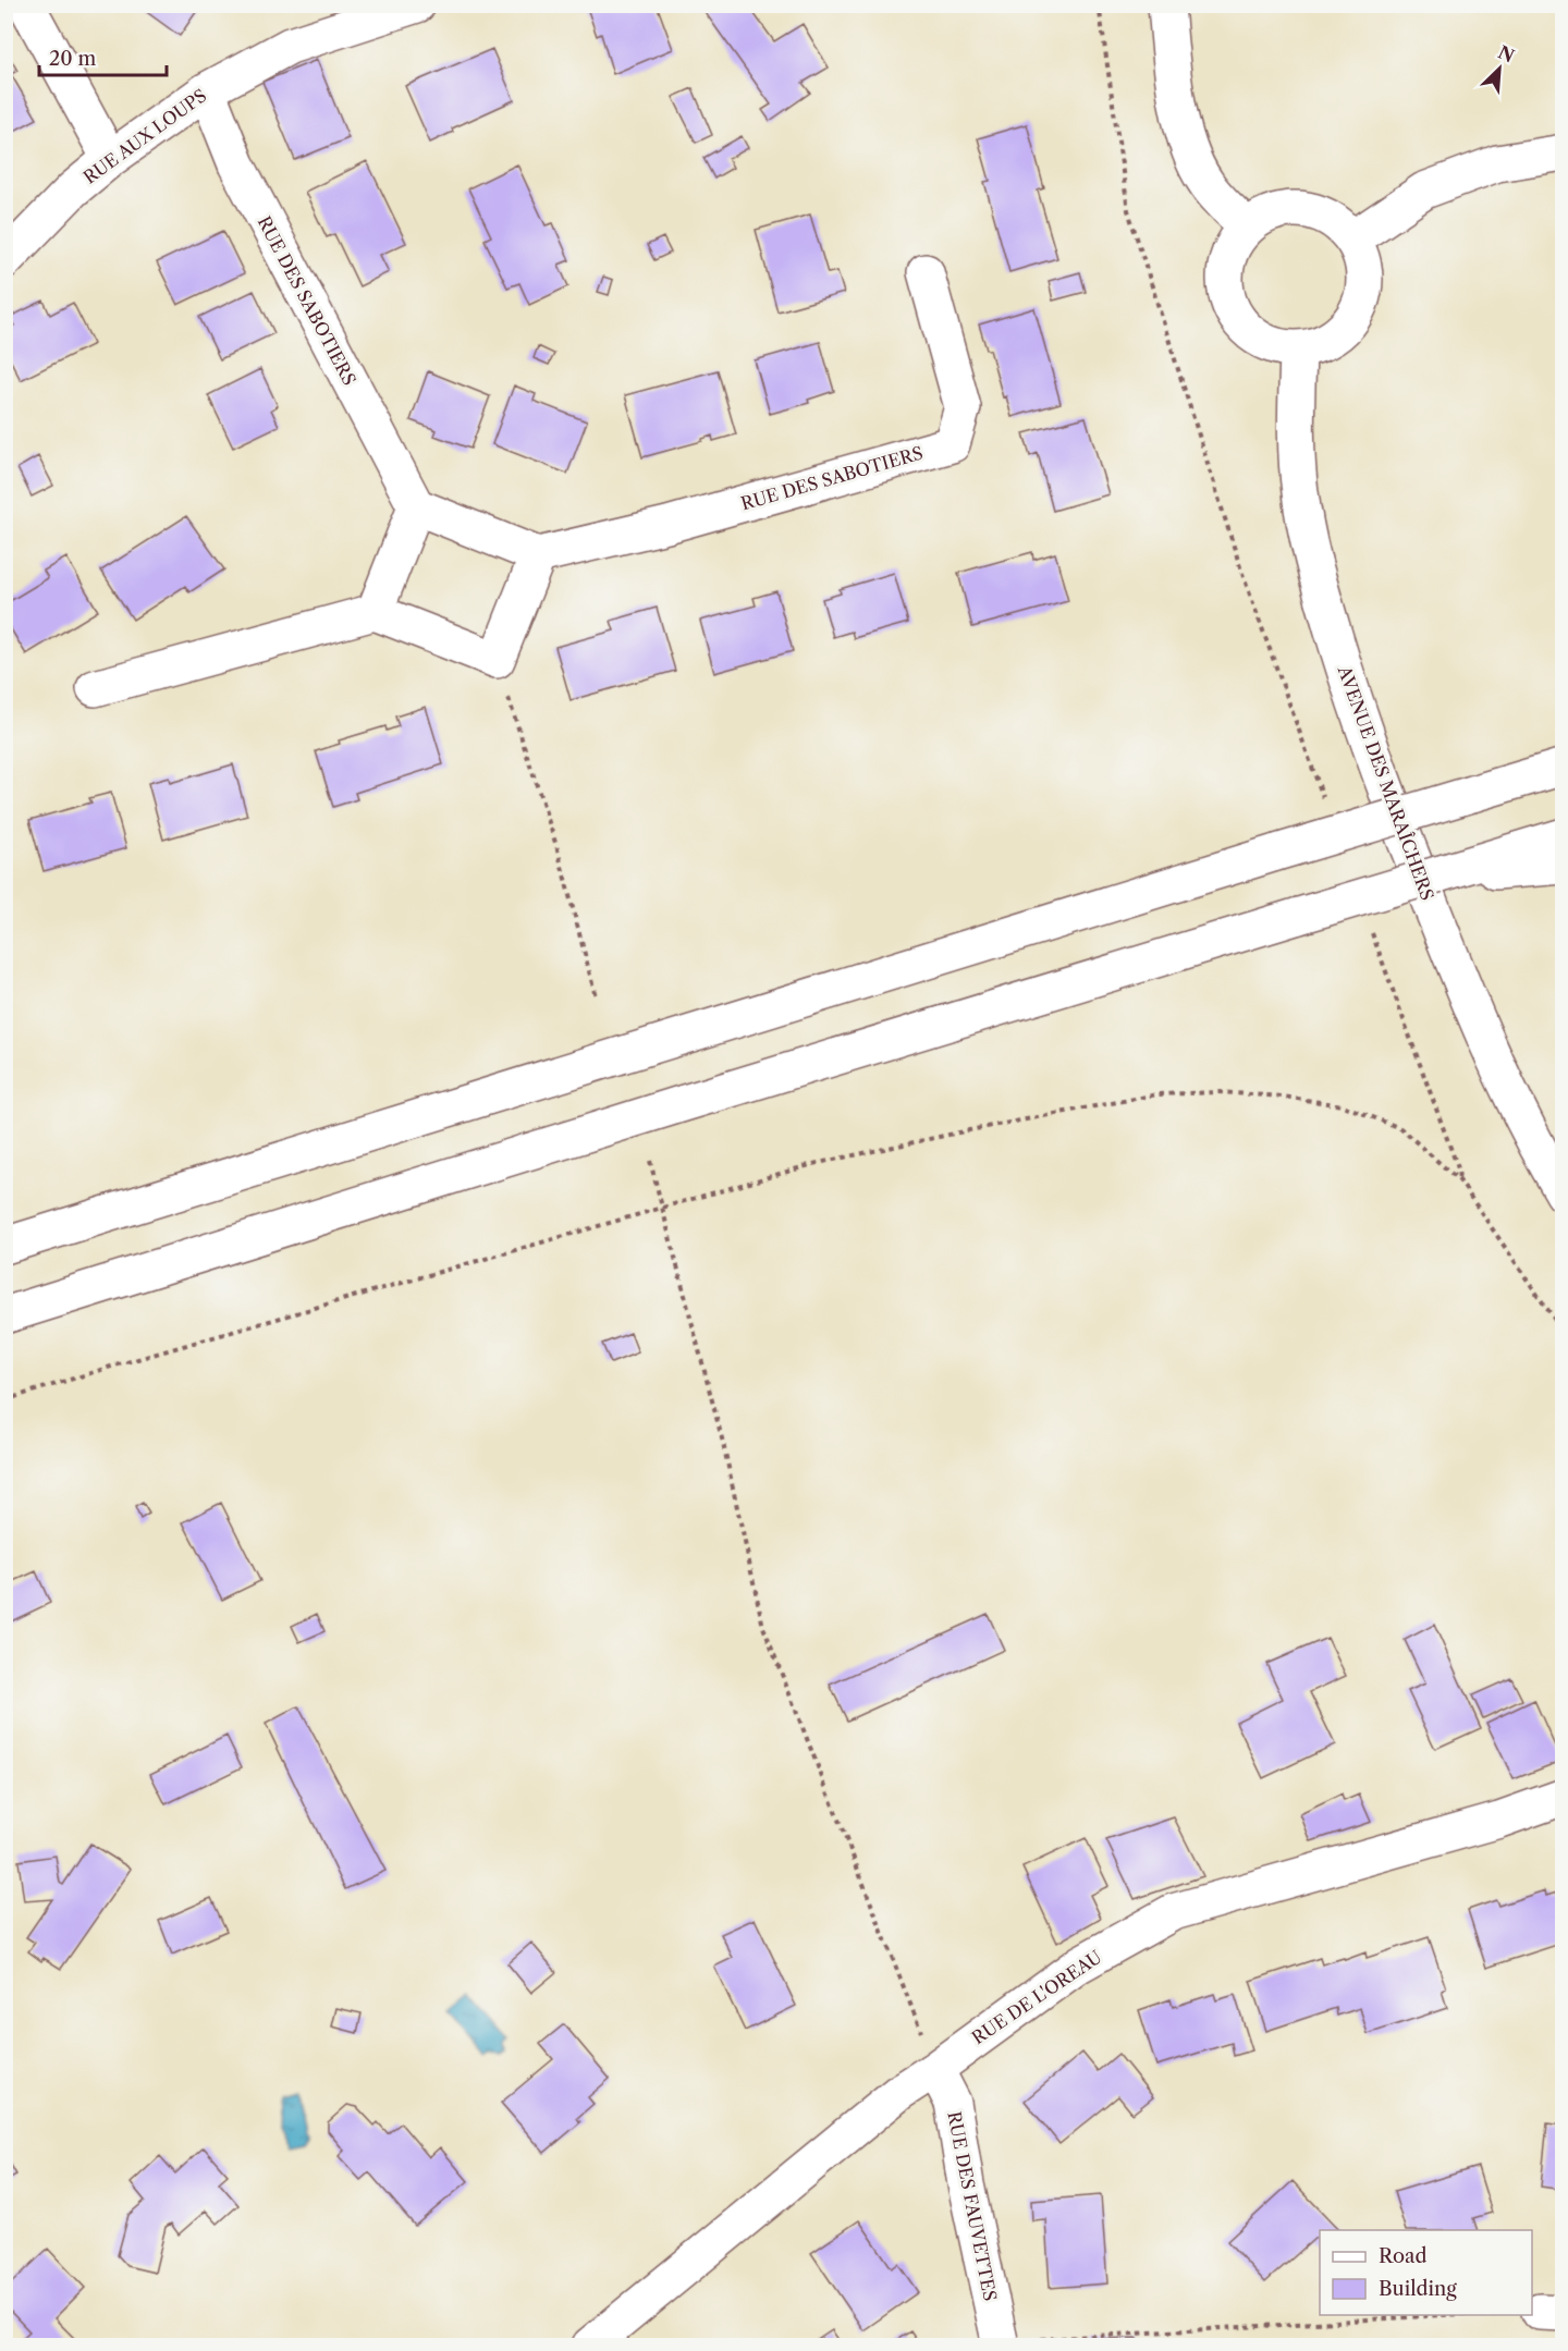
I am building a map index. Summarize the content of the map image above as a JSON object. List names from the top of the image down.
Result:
{
  "streets": {
    "main road": [
      "RUE AUX LOUPS",
      "RUE DES SABOTIERS",
      "AVENUE DES MARAÎCHERS",
      "RUE DE L'OREAU",
      "RUE DES FAUVETTES"
    ]
  },
  "crossings": [
    ["RUE AUX LOUPS", "RUE DES SABOTIERS"],
    ["RUE DE L'OREAU", "RUE DES FAUVETTES"]
  ],
  "legend": ["Road", "Building"],
  "scale_bar": "20 m",
  "north": "top right"
}
